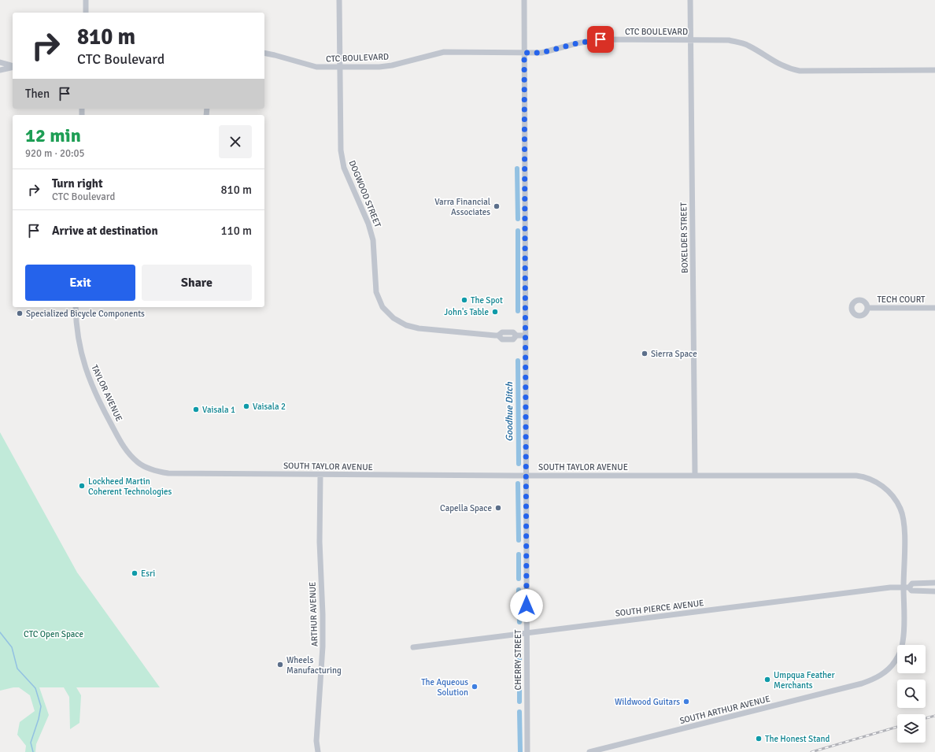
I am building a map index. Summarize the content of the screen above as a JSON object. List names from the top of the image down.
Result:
{
  "streets": {
    "street": [
      "CTC BOULEVARD",
      "DOGWOOD STREET",
      "BOXELDER STREET",
      "TECH COURT",
      "TAYLOR AVENUE",
      "SOUTH TAYLOR AVENUE",
      "SOUTH PIERCE AVENUE",
      "ARTHUR AVENUE",
      "CHERRY STREET",
      "SOUTH ARTHUR AVENUE"
    ]
  },
  "crossings": [
    ["CTC BOULEVARD", "DOGWOOD STREET"],
    ["CTC BOULEVARD", "BOXELDER STREET"],
    ["CTC BOULEVARD", "CHERRY STREET"],
    ["DOGWOOD STREET", "CHERRY STREET"],
    ["BOXELDER STREET", "SOUTH TAYLOR AVENUE"],
    ["TAYLOR AVENUE", "SOUTH TAYLOR AVENUE"],
    ["SOUTH TAYLOR AVENUE", "SOUTH PIERCE AVENUE"],
    ["SOUTH TAYLOR AVENUE", "ARTHUR AVENUE"],
    ["SOUTH TAYLOR AVENUE", "CHERRY STREET"],
    ["SOUTH TAYLOR AVENUE", "SOUTH ARTHUR AVENUE"],
    ["SOUTH PIERCE AVENUE", "CHERRY STREET"],
    ["SOUTH PIERCE AVENUE", "SOUTH ARTHUR AVENUE"]
  ],
  "water": ["Goodhue Ditch"],
  "parks": ["CTC Open Space"],
  "places": [
    "Varra Financial Associates",
    "The Spot",
    "John's Table",
    "Specialized Bicycle Components",
    "Sierra Space",
    "Vaisala 2",
    "Vaisala 1",
    "Lockheed Martin Coherent Technologies",
    "Capella Space",
    "Esri",
    "Wheels Manufacturing",
    "Umpqua Feather Merchants",
    "The Aqueous Solution",
    "Wildwood Guitars",
    "The Honest Stand"
  ],
  "page": {
    "turn": ["810 m", "CTC Boulevard"],
    "then": "Then",
    "heading": ["12 min", "920 m · 20:05"],
    "list": [
      {
        "name": "Turn right",
        "note": "CTC Boulevard",
        "value": "810 m"
      },
      {
        "name": "Arrive at destination",
        "value": "110 m"
      }
    ],
    "buttons": ["Exit", "Share"]
  }
}
